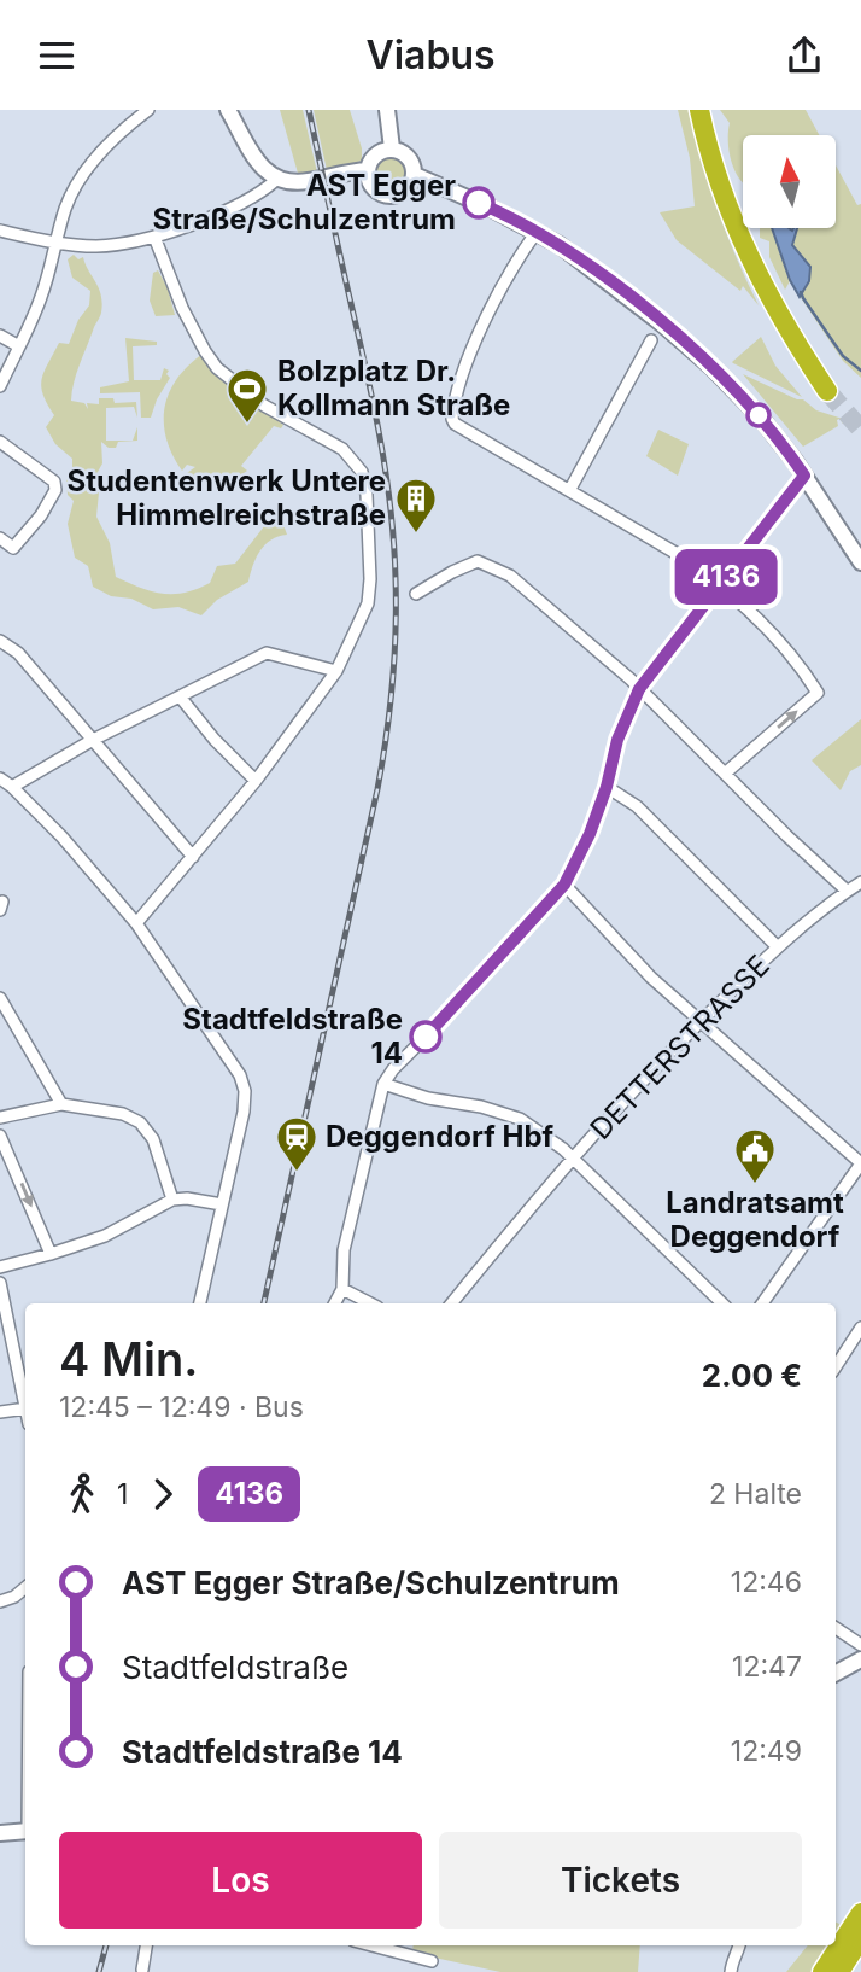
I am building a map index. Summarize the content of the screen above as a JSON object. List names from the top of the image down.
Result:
{
  "streets": {
    "street": ["DETTERSTRASSE"]
  },
  "places": {
    "other": ["AST Egger Straße/Schulzentrum", "Stadtfeldstraße 14"],
    "sports": ["Bolzplatz Dr. Kollmann Straße"],
    "building": ["Studentenwerk Untere Himmelreichstraße"],
    "station": ["Deggendorf Hbf"],
    "public building": ["Landratsamt Deggendorf"]
  },
  "lines": ["bus line 4136"],
  "north": "top",
  "page": {
    "header": "Viabus",
    "on_map": "4136",
    "heading": ["4 Min.", "12:45 – 12:49 · Bus", "2.00 €"],
    "legs": ["1", "4136", "2 Halte"],
    "list": [
      {
        "name": "AST Egger Straße/Schulzentrum",
        "value": "12:46"
      },
      {
        "name": "Stadtfeldstraße",
        "value": "12:47"
      },
      {
        "name": "Stadtfeldstraße 14",
        "value": "12:49"
      }
    ],
    "buttons": ["Los", "Tickets"]
  }
}
